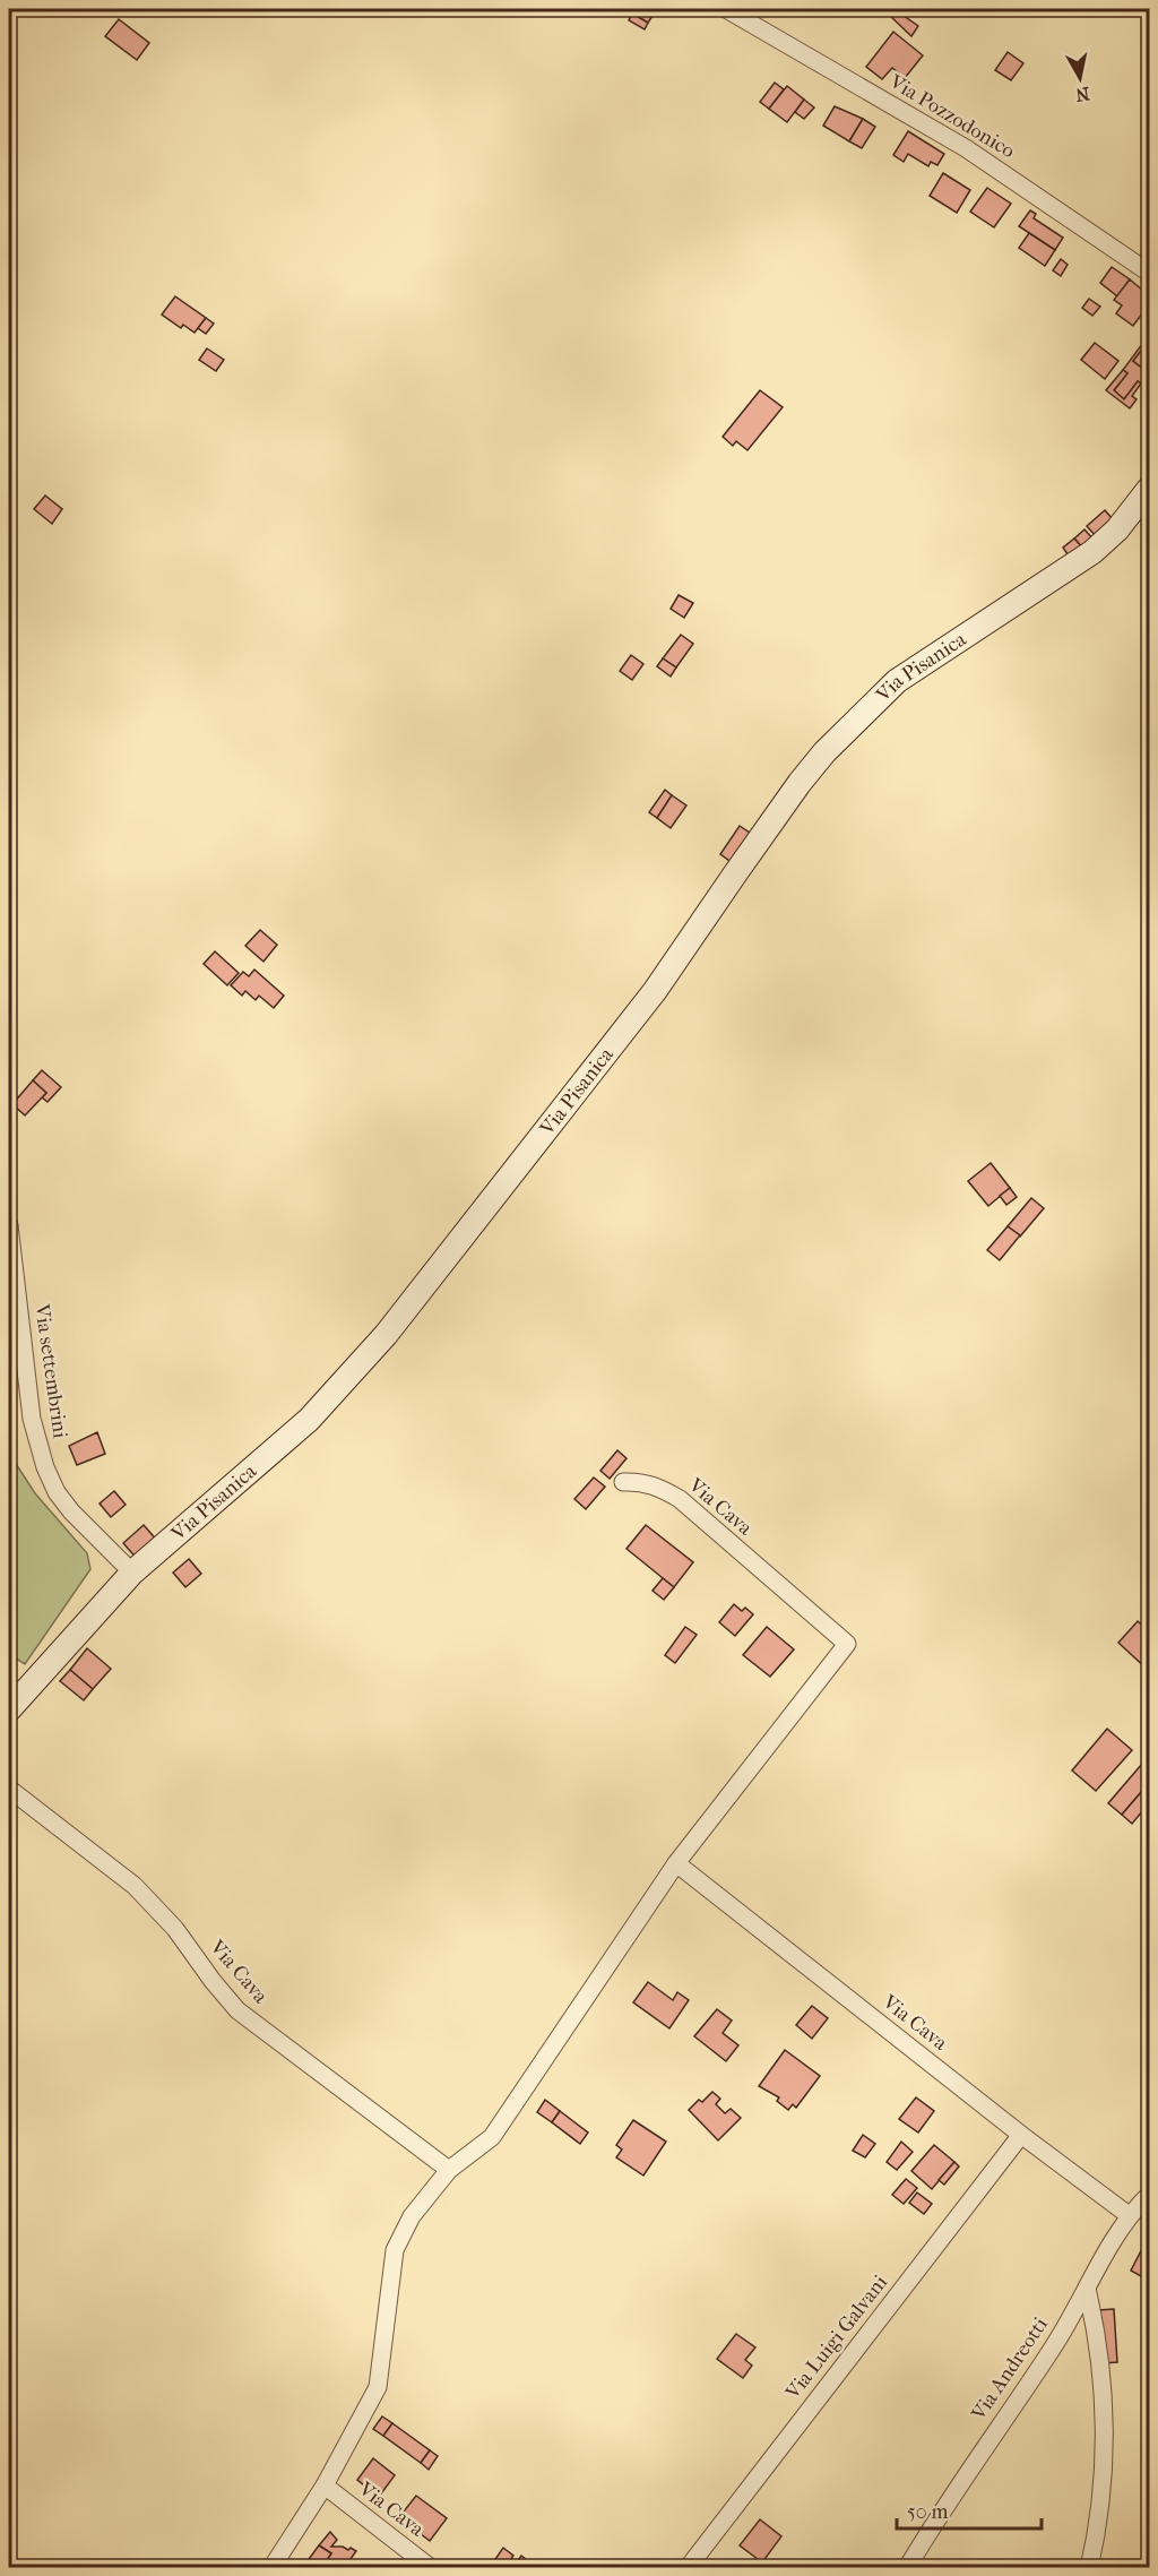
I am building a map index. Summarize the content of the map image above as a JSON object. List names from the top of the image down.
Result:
{
  "streets": {
    "street": [
      "Via Pozzodonico",
      "Via Pisanica",
      "Via settembrini",
      "Via Cava",
      "Via Luigi Galvani",
      "Via Andreotti"
    ]
  },
  "crossings": [
    ["Via Pisanica", "Via settembrini"],
    ["Via Cava", "Via Luigi Galvani"],
    ["Via Cava", "Via Andreotti"]
  ],
  "scale_bar": "50 m",
  "north": "bottom"
}
